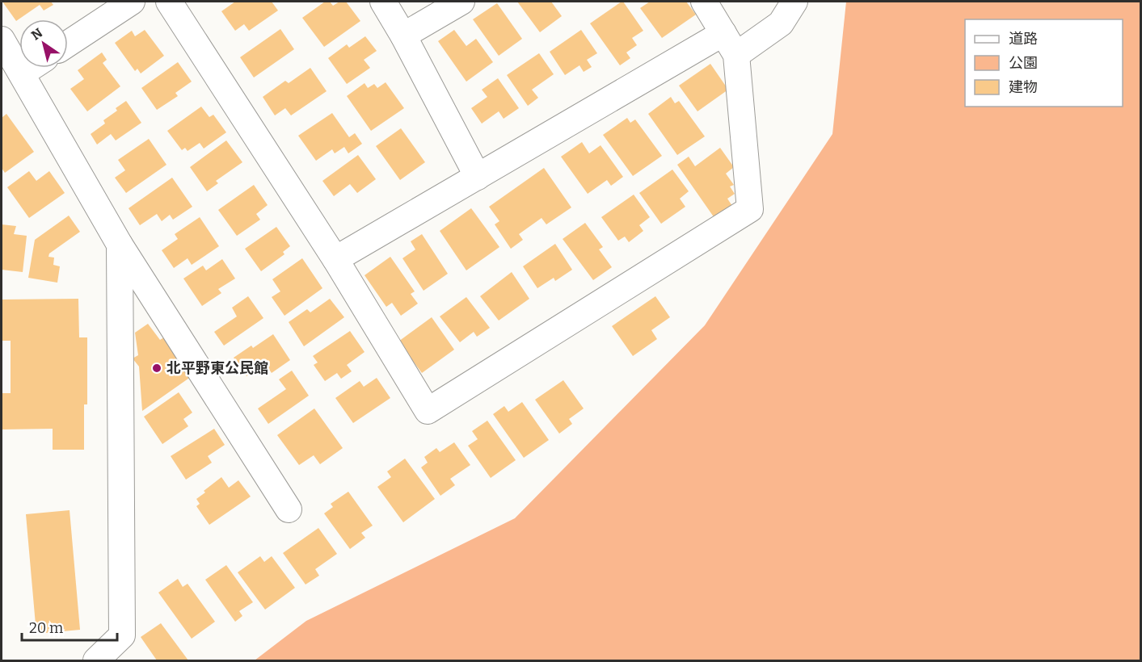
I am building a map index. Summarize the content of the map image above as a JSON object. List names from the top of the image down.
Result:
{
  "places": ["北平野東公民館"],
  "legend": ["道路", "公園", "建物"],
  "scale_bar": "20 m",
  "north": "top left"
}
